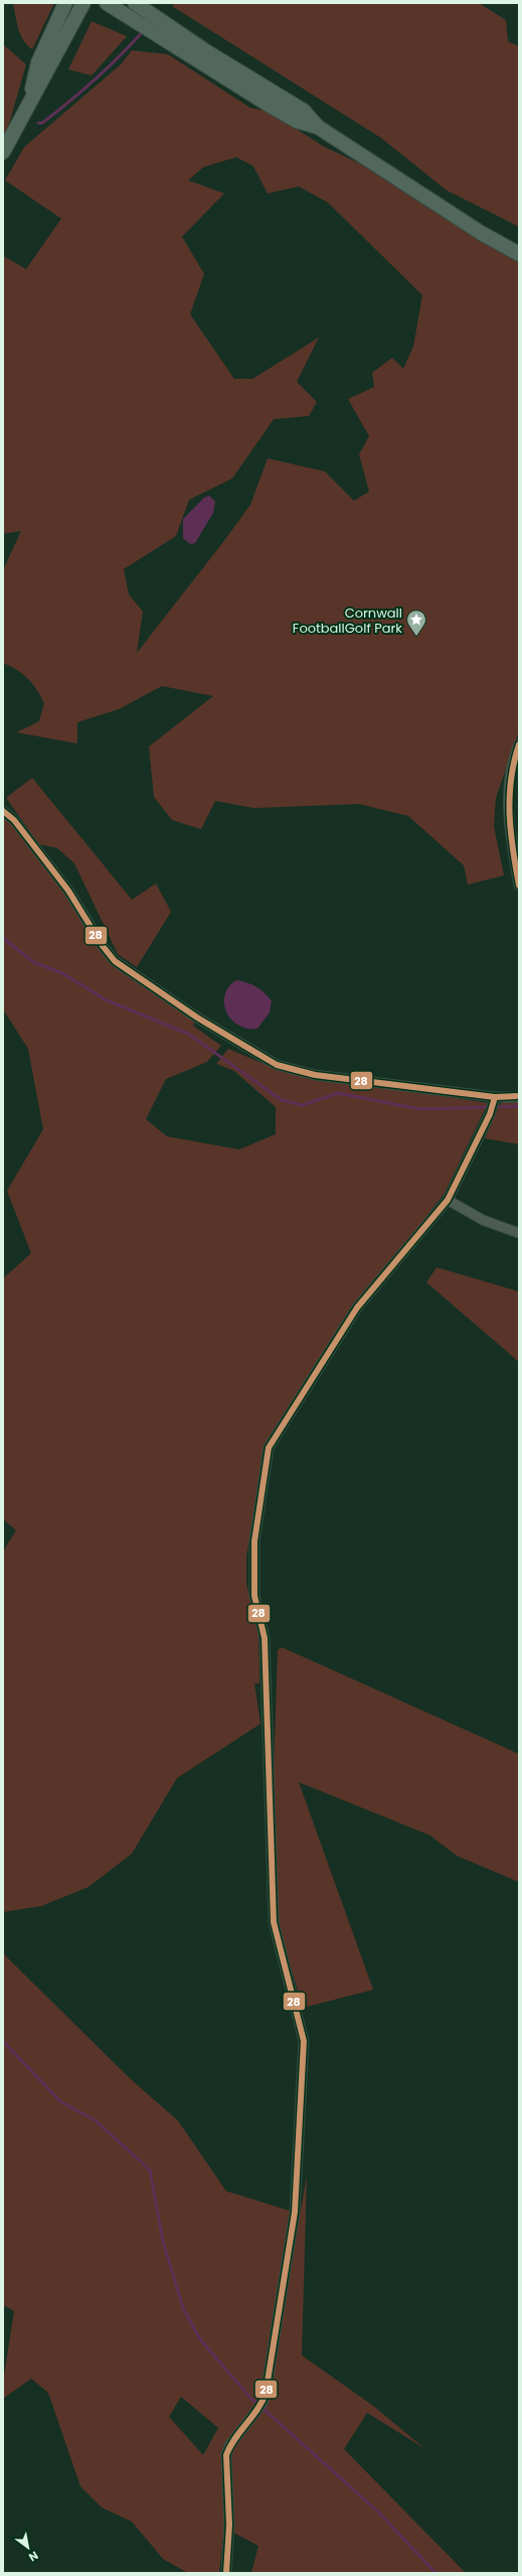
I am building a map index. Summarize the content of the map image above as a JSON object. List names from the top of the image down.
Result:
{
  "places": {
    "place": ["Cornwall FootballGolf Park"]
  },
  "lines": ["transit line 28"],
  "north": "bottom right"
}
